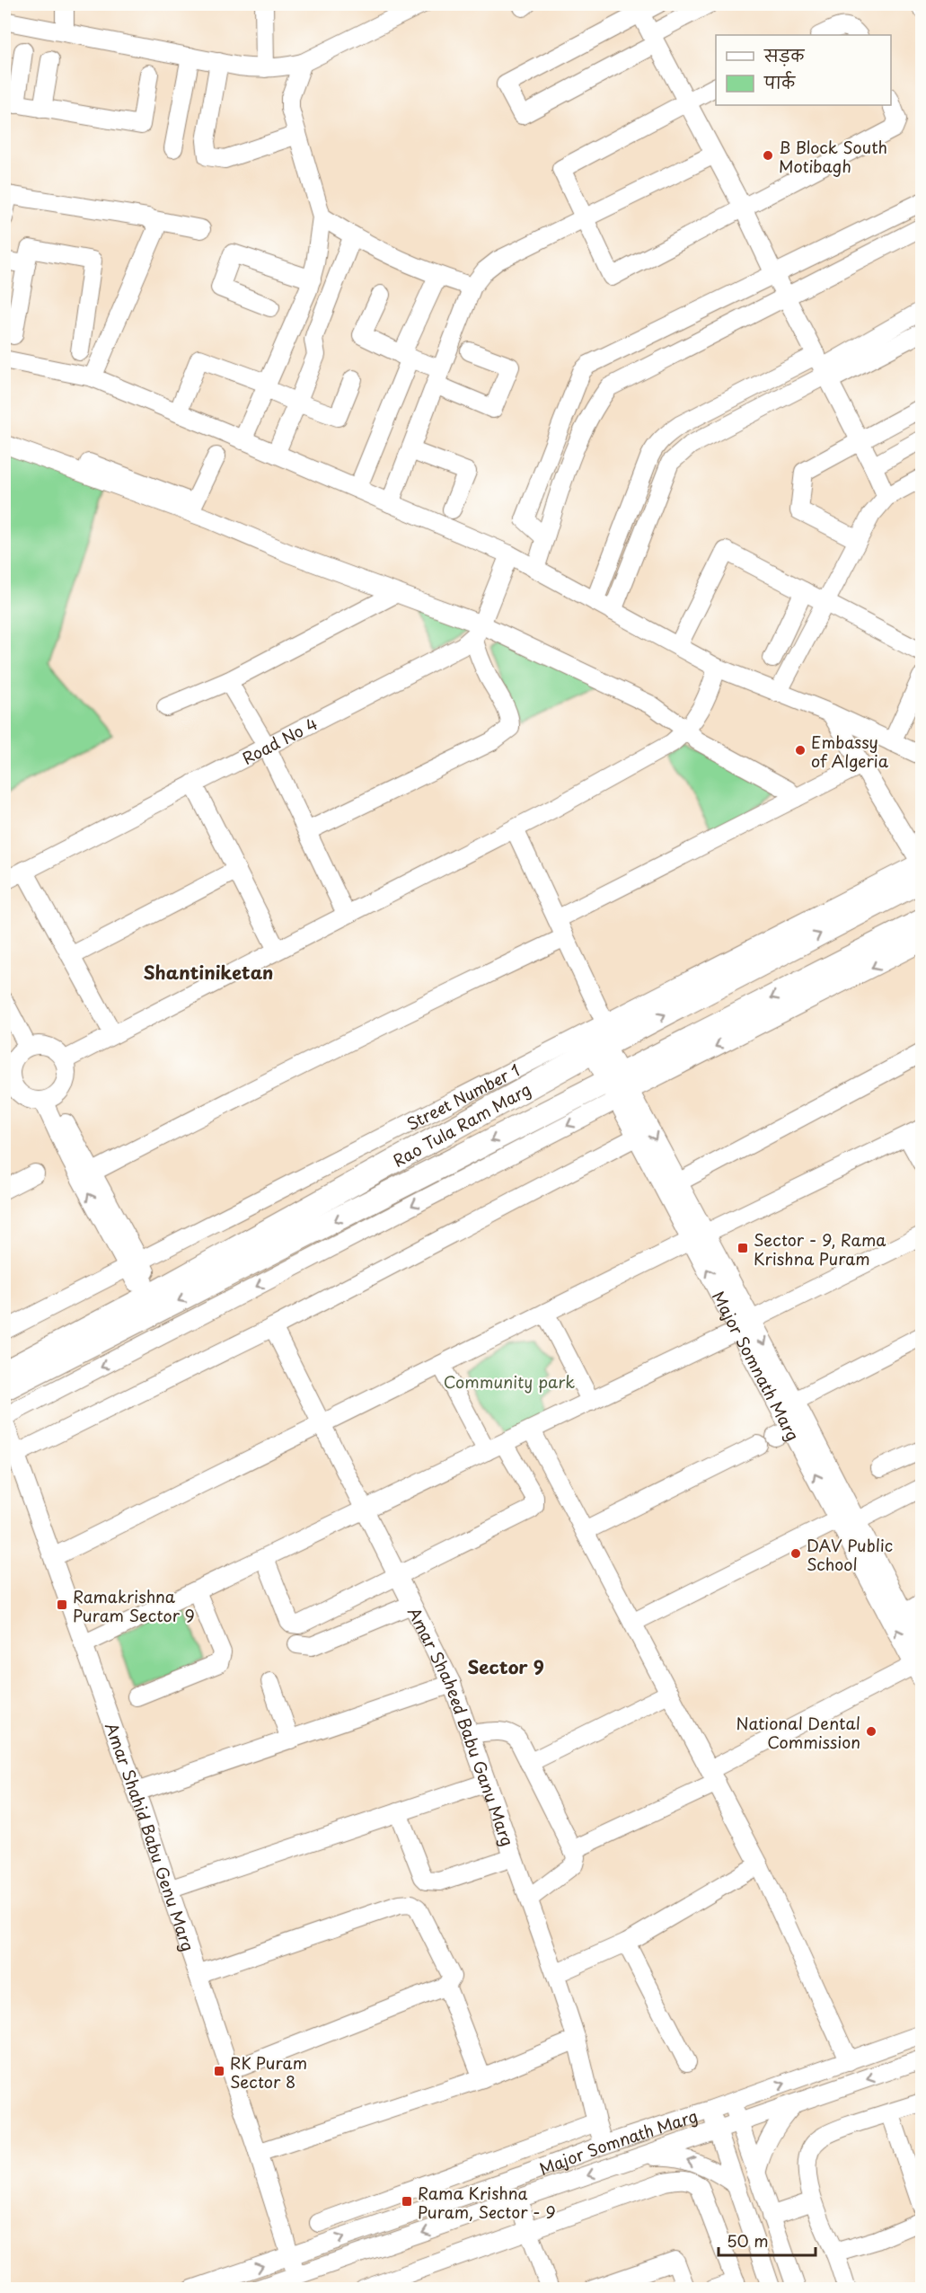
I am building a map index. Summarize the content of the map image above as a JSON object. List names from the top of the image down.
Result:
{
  "streets": {
    "main road": ["Rao Tula Ram Marg"],
    "street": [
      "Road No 4",
      "Street Number 1",
      "Major Somnath Marg",
      "Amar Shaheed Babu Ganu Marg",
      "Amar Shahid Babu Genu Marg"
    ]
  },
  "crossings": [
    ["Street Number 1", "Rao Tula Ram Marg"],
    ["Street Number 1", "Major Somnath Marg"],
    ["Rao Tula Ram Marg", "Major Somnath Marg"],
    ["Major Somnath Marg", "Amar Shaheed Babu Ganu Marg"],
    ["Major Somnath Marg", "Amar Shahid Babu Genu Marg"]
  ],
  "districts": ["Shantiniketan", "Sector 9"],
  "parks": ["Community park"],
  "places": {
    "other": [
      "B Block South Motibagh",
      "Embassy of Algeria",
      "DAV Public School",
      "National Dental Commission"
    ],
    "transit": [
      "Sector - 9, Rama Krishna Puram",
      "Ramakrishna Puram Sector 9",
      "RK Puram Sector 8",
      "Rama Krishna Puram, Sector - 9"
    ]
  },
  "legend": ["सड़क", "पार्क"],
  "scale_bar": "50 m"
}
